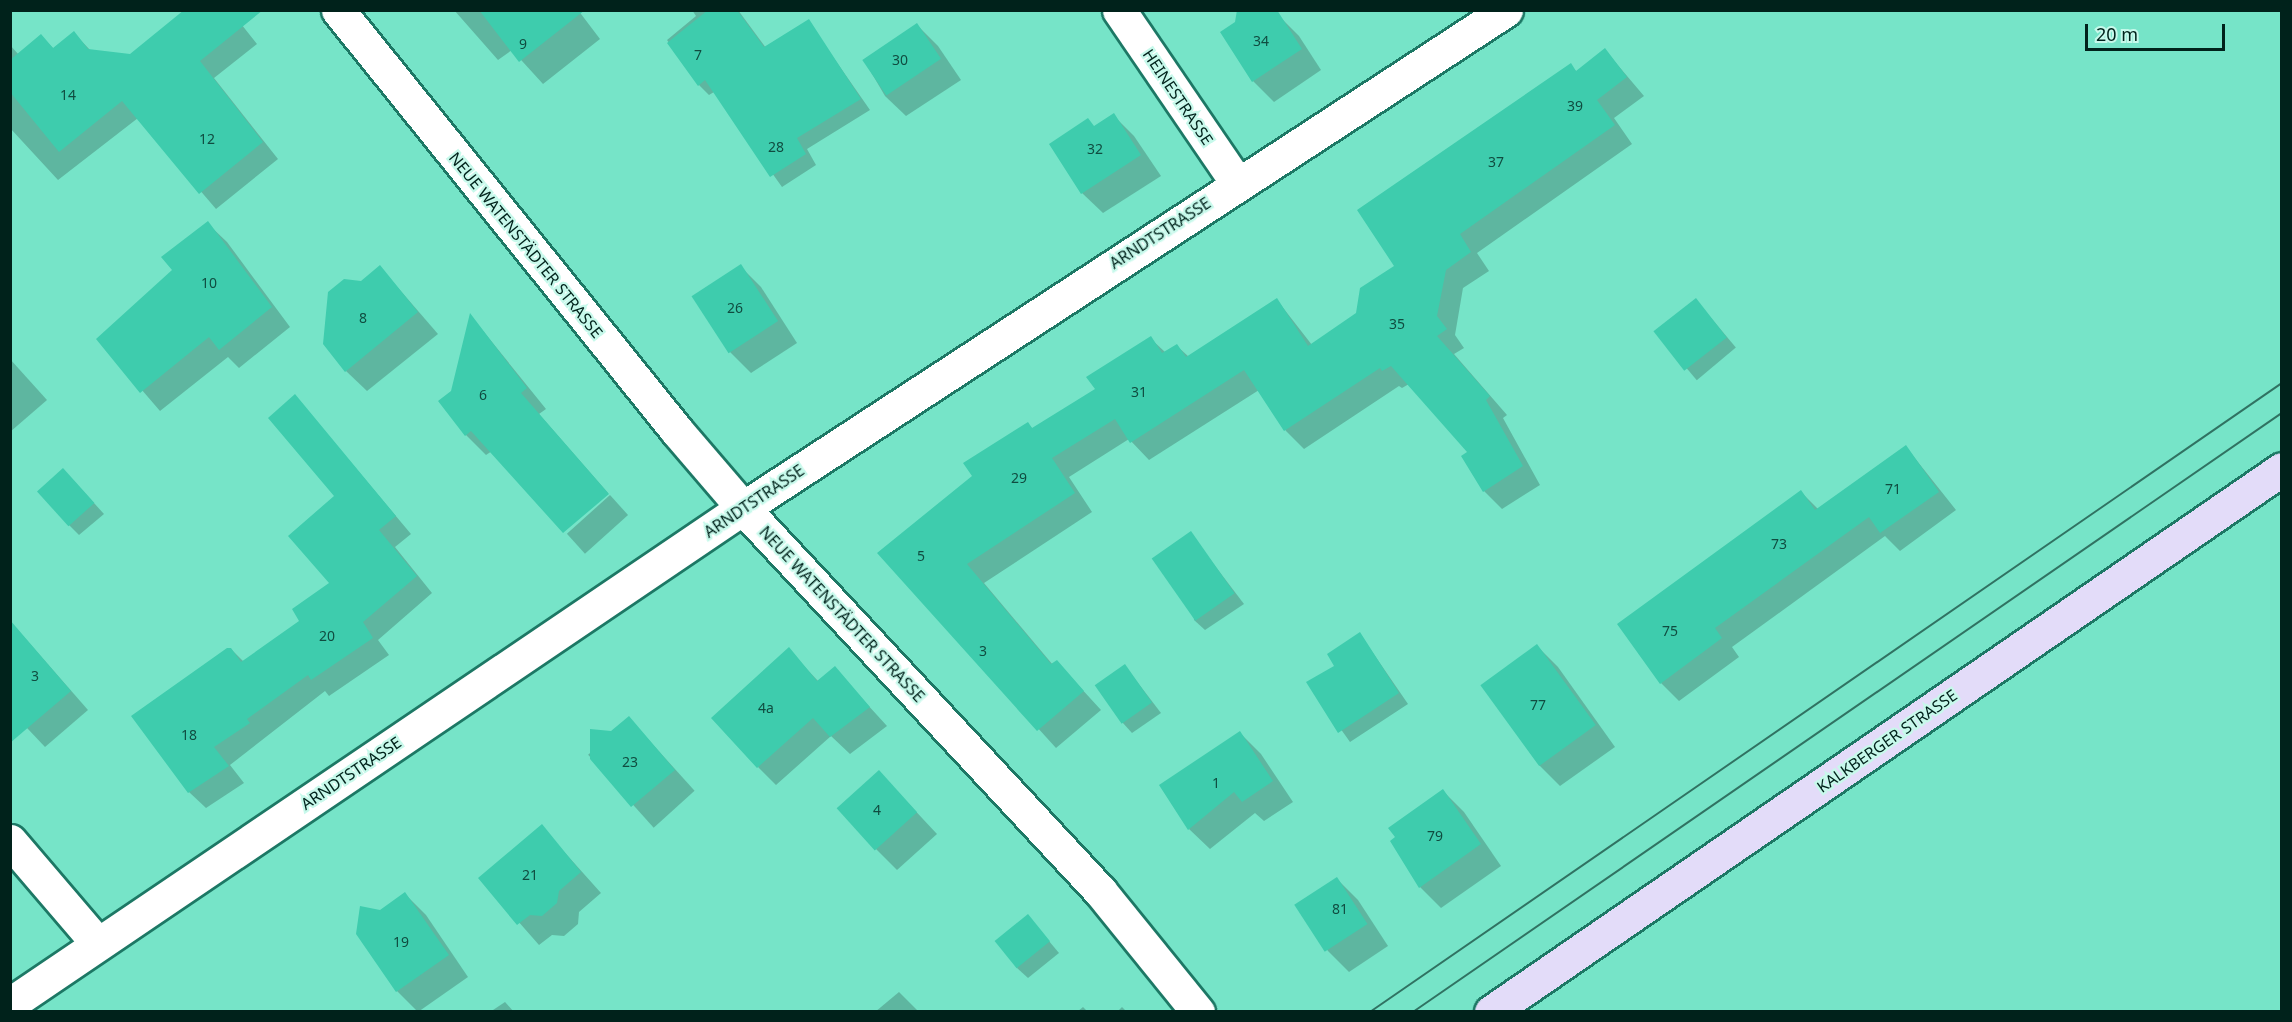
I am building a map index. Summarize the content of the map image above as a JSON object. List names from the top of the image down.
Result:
{
  "streets": {
    "main road": ["KALKBERGER STRASSE"],
    "street": ["HEINESTRASSE", "ARNDTSTRASSE", "NEUE WATENSTÄDTER STRASSE"]
  },
  "crossings": [
    ["HEINESTRASSE", "ARNDTSTRASSE"],
    ["ARNDTSTRASSE", "NEUE WATENSTÄDTER STRASSE"]
  ],
  "house_numbers": [
    "34",
    "9",
    "7",
    "30",
    "14",
    "39",
    "12",
    "28",
    "32",
    "37",
    "10",
    "26",
    "8",
    "35",
    "31",
    "6",
    "29",
    "71",
    "73",
    "5",
    "75",
    "20",
    "3",
    "3",
    "77",
    "4a",
    "18",
    "23",
    "1",
    "4",
    "79",
    "21",
    "81",
    "19"
  ],
  "scale_bar": "20 m"
}
